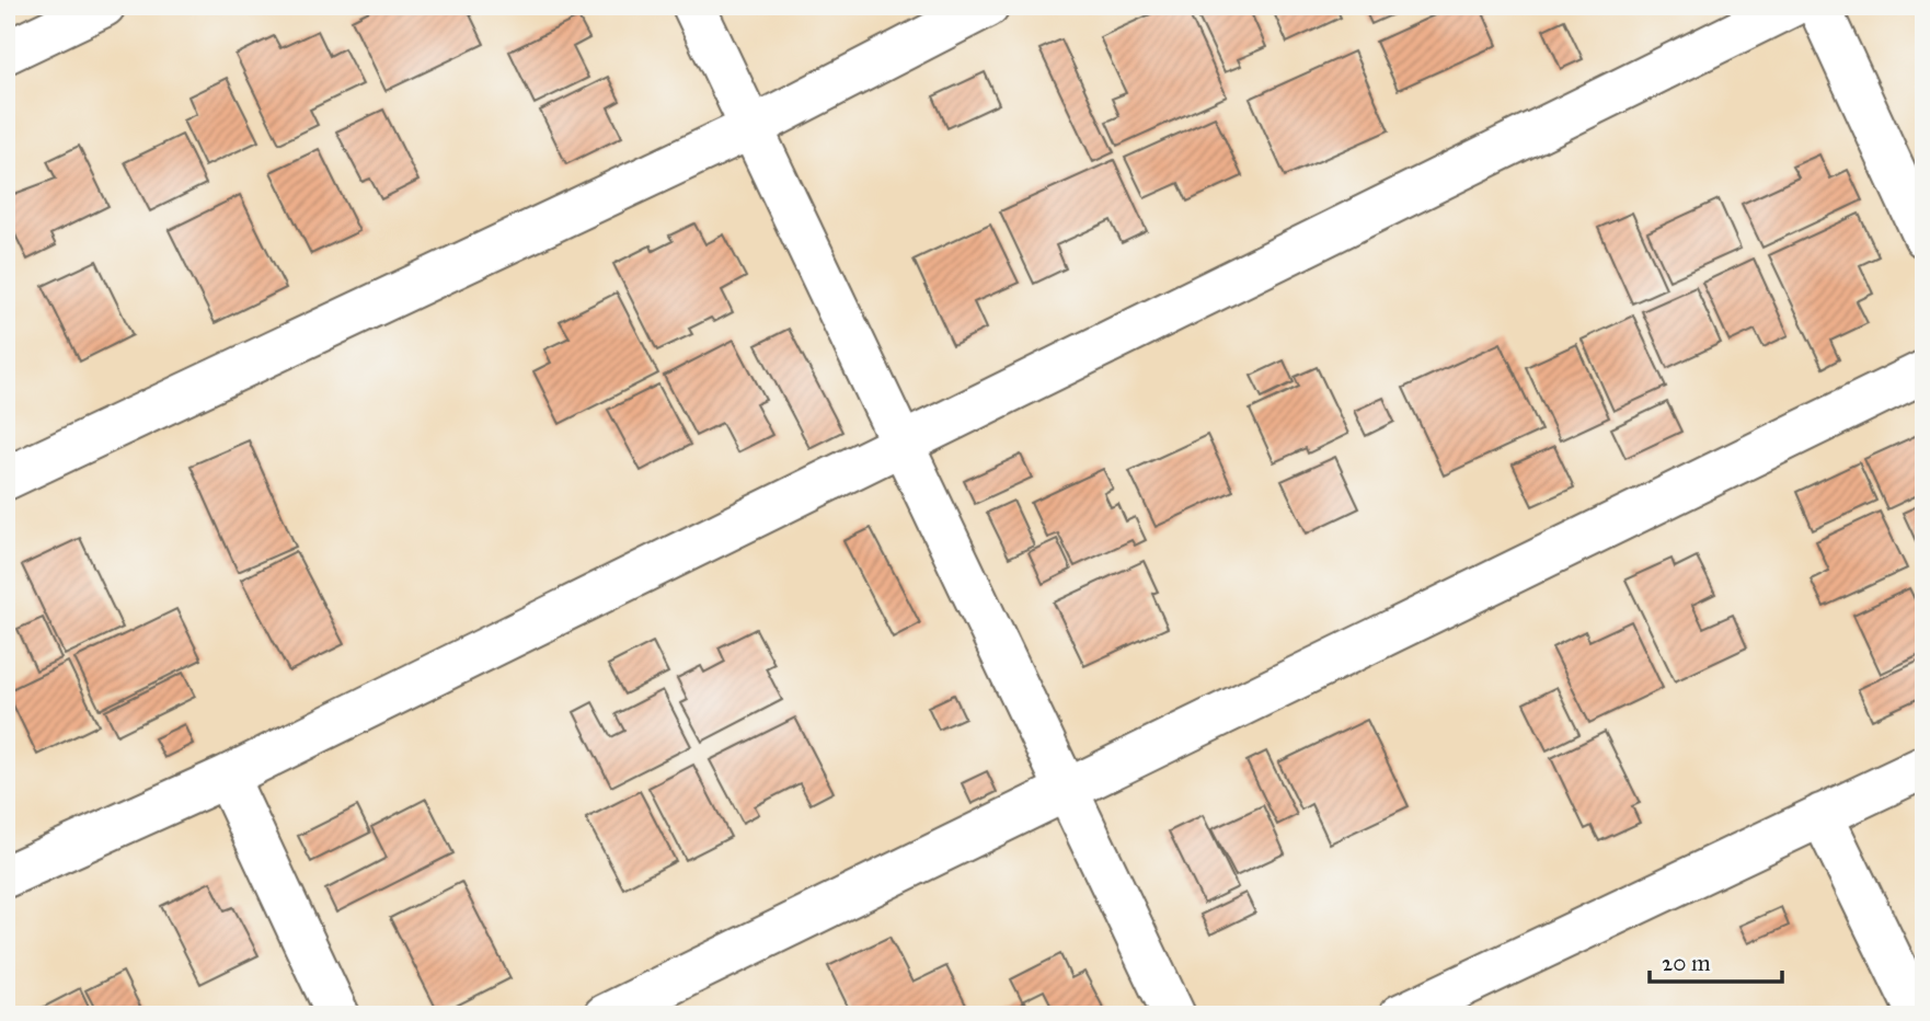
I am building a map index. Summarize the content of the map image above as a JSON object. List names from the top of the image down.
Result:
{
  "scale_bar": "20 m"
}
